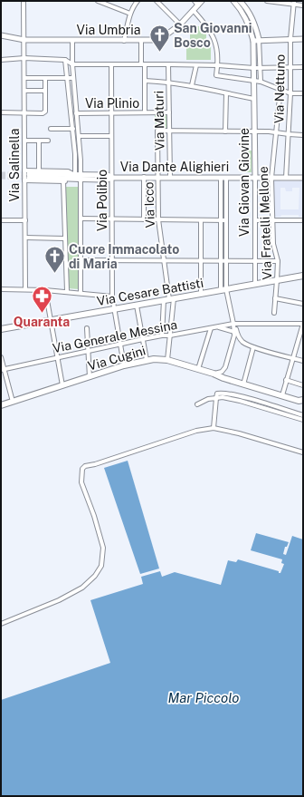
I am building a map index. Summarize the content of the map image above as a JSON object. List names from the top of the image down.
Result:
{
  "streets": {
    "main road": ["Via Cesare Battisti", "Via Cugini"],
    "street": [
      "Via Umbria",
      "Via Nettuno",
      "Via Plinio",
      "Via Maturi",
      "Via Salinella",
      "Via Dante Alighieri",
      "Via Giovan Giovine",
      "Via Polibio",
      "Via Icco",
      "Via Fratelli Mellone",
      "Via Generale Messina"
    ]
  },
  "crossings": [
    ["Via Umbria", "Via Salinella"],
    ["Via Nettuno", "Via Dante Alighieri"],
    ["Via Plinio", "Via Maturi"],
    ["Via Plinio", "Via Polibio"],
    ["Via Maturi", "Via Dante Alighieri"],
    ["Via Maturi", "Via Icco"],
    ["Via Salinella", "Via Dante Alighieri"],
    ["Via Dante Alighieri", "Via Giovan Giovine"],
    ["Via Dante Alighieri", "Via Polibio"],
    ["Via Dante Alighieri", "Via Icco"],
    ["Via Dante Alighieri", "Via Fratelli Mellone"],
    ["Via Giovan Giovine", "Via Cesare Battisti"],
    ["Via Polibio", "Via Cesare Battisti"],
    ["Via Polibio", "Via Generale Messina"],
    ["Via Polibio", "Via Cugini"],
    ["Via Icco", "Via Cesare Battisti"],
    ["Via Fratelli Mellone", "Via Cesare Battisti"]
  ],
  "water": ["Mar Piccolo"],
  "places": {
    "church": ["San Giovanni Bosco", "Cuore Immacolato di Maria"],
    "pharmacy": ["Quaranta"]
  }
}
